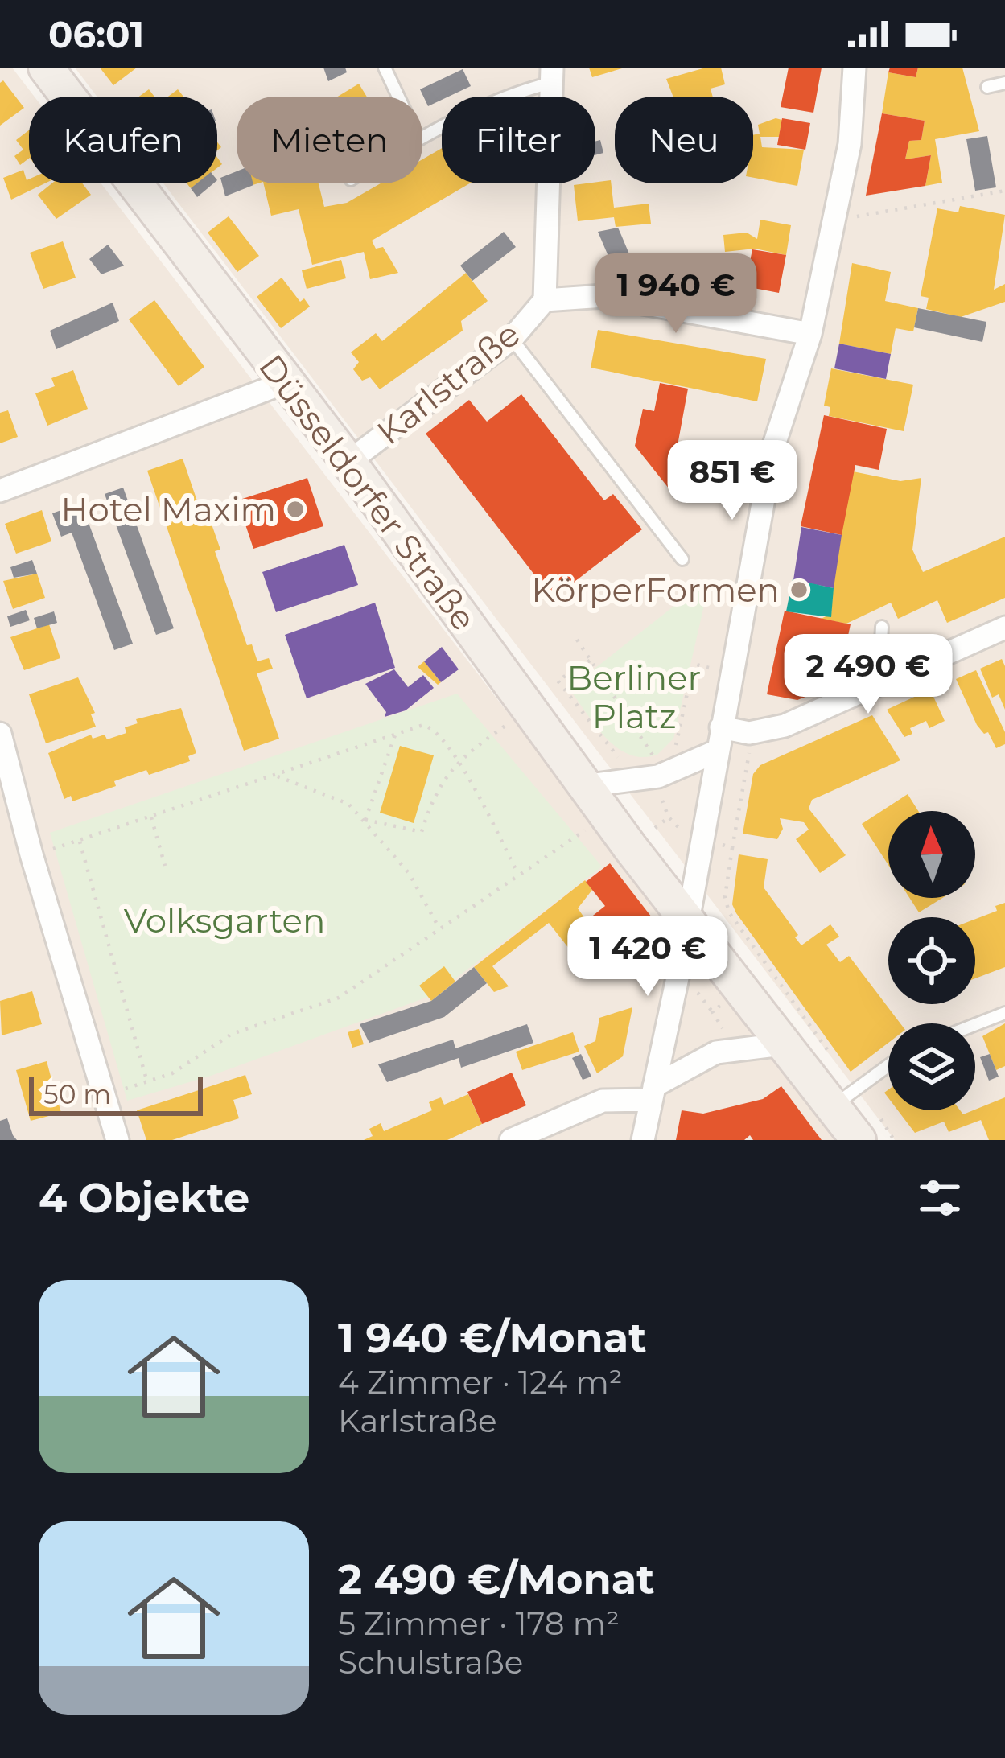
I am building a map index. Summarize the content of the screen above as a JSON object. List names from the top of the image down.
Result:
{
  "streets": {
    "main road": ["Düsseldorfer Straße"],
    "street": ["Karlstraße"]
  },
  "crossings": [
    ["Karlstraße", "Düsseldorfer Straße"]
  ],
  "parks": ["Berliner Platz", "Volksgarten"],
  "places": ["Hotel Maxim", "KörperFormen"],
  "scale_bar": "50 m",
  "north": "top",
  "page": {
    "status": "06:01",
    "chip": [
      "Kaufen",
      "Mieten",
      "Filter",
      "Neu"
    ],
    "price": [
      "1 940 €",
      "851 €",
      "2 490 €",
      "1 420 €"
    ],
    "scale": "50 m",
    "heading": "4 Objekte",
    "list": [
      {
        "name": "1 940 €/Monat",
        "note": "4 Zimmer · 124 m² · Karlstraße"
      },
      {
        "name": "2 490 €/Monat",
        "note": "5 Zimmer · 178 m² · Schulstraße"
      }
    ]
  }
}
